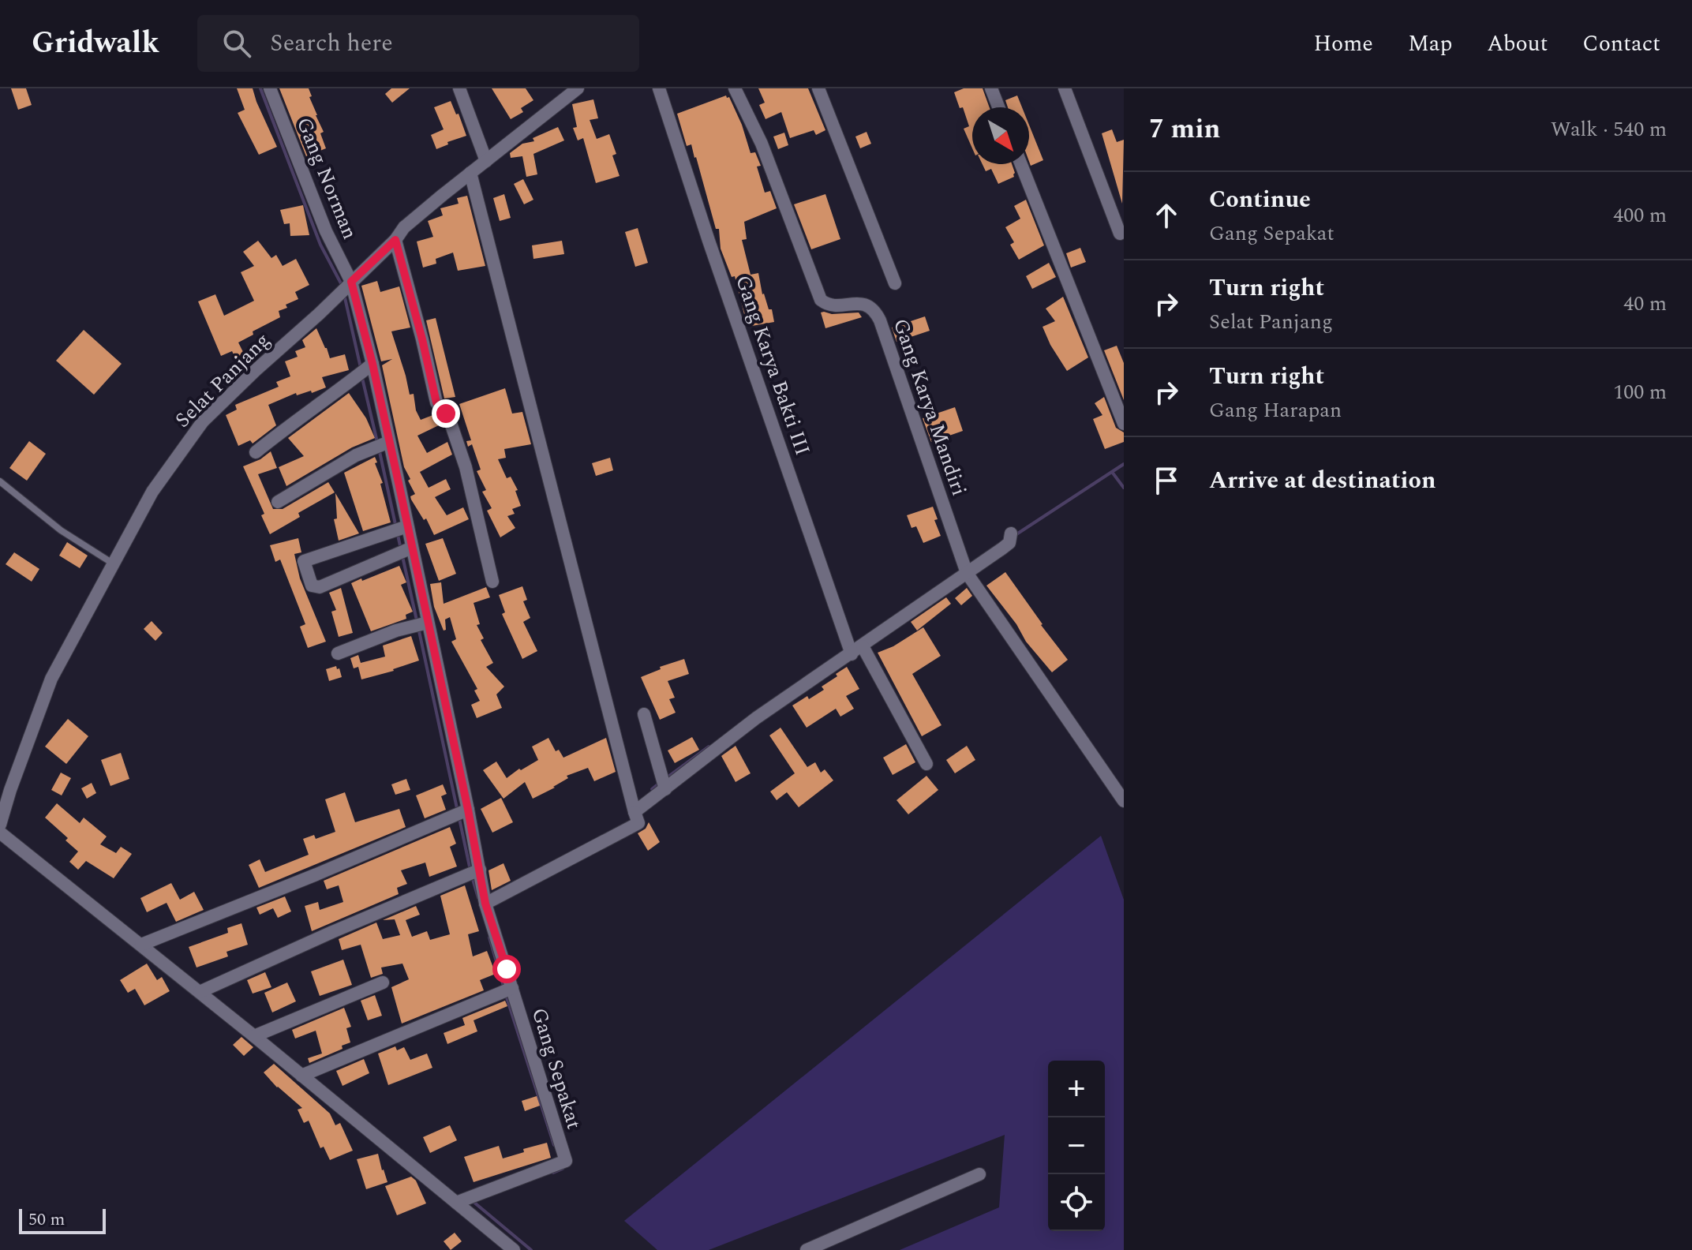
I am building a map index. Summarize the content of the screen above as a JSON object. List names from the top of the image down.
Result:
{
  "streets": {
    "street": [
      "Gang Norman",
      "Gang Karya Bakti III",
      "Selat Panjang",
      "Gang Karya Mandiri",
      "Gang Sepakat"
    ]
  },
  "crossings": [
    ["Gang Norman", "Selat Panjang"],
    ["Gang Norman", "Gang Sepakat"],
    ["Selat Panjang", "Gang Sepakat"]
  ],
  "scale_bar": "50 m",
  "north": "bottom right",
  "page": {
    "header": "Gridwalk",
    "search": "Search here",
    "nav": [
      "Home",
      "Map",
      "About",
      "Contact"
    ],
    "heading": ["7 min", "Walk · 540 m"],
    "list": [
      ["Continue", "Gang Sepakat", "400 m"],
      ["Turn right", "Selat Panjang", "40 m"],
      ["Turn right", "Gang Harapan", "100 m"],
      "Arrive at destination"
    ],
    "map_buttons": ["+", "−"],
    "scale": "50 m"
  }
}
